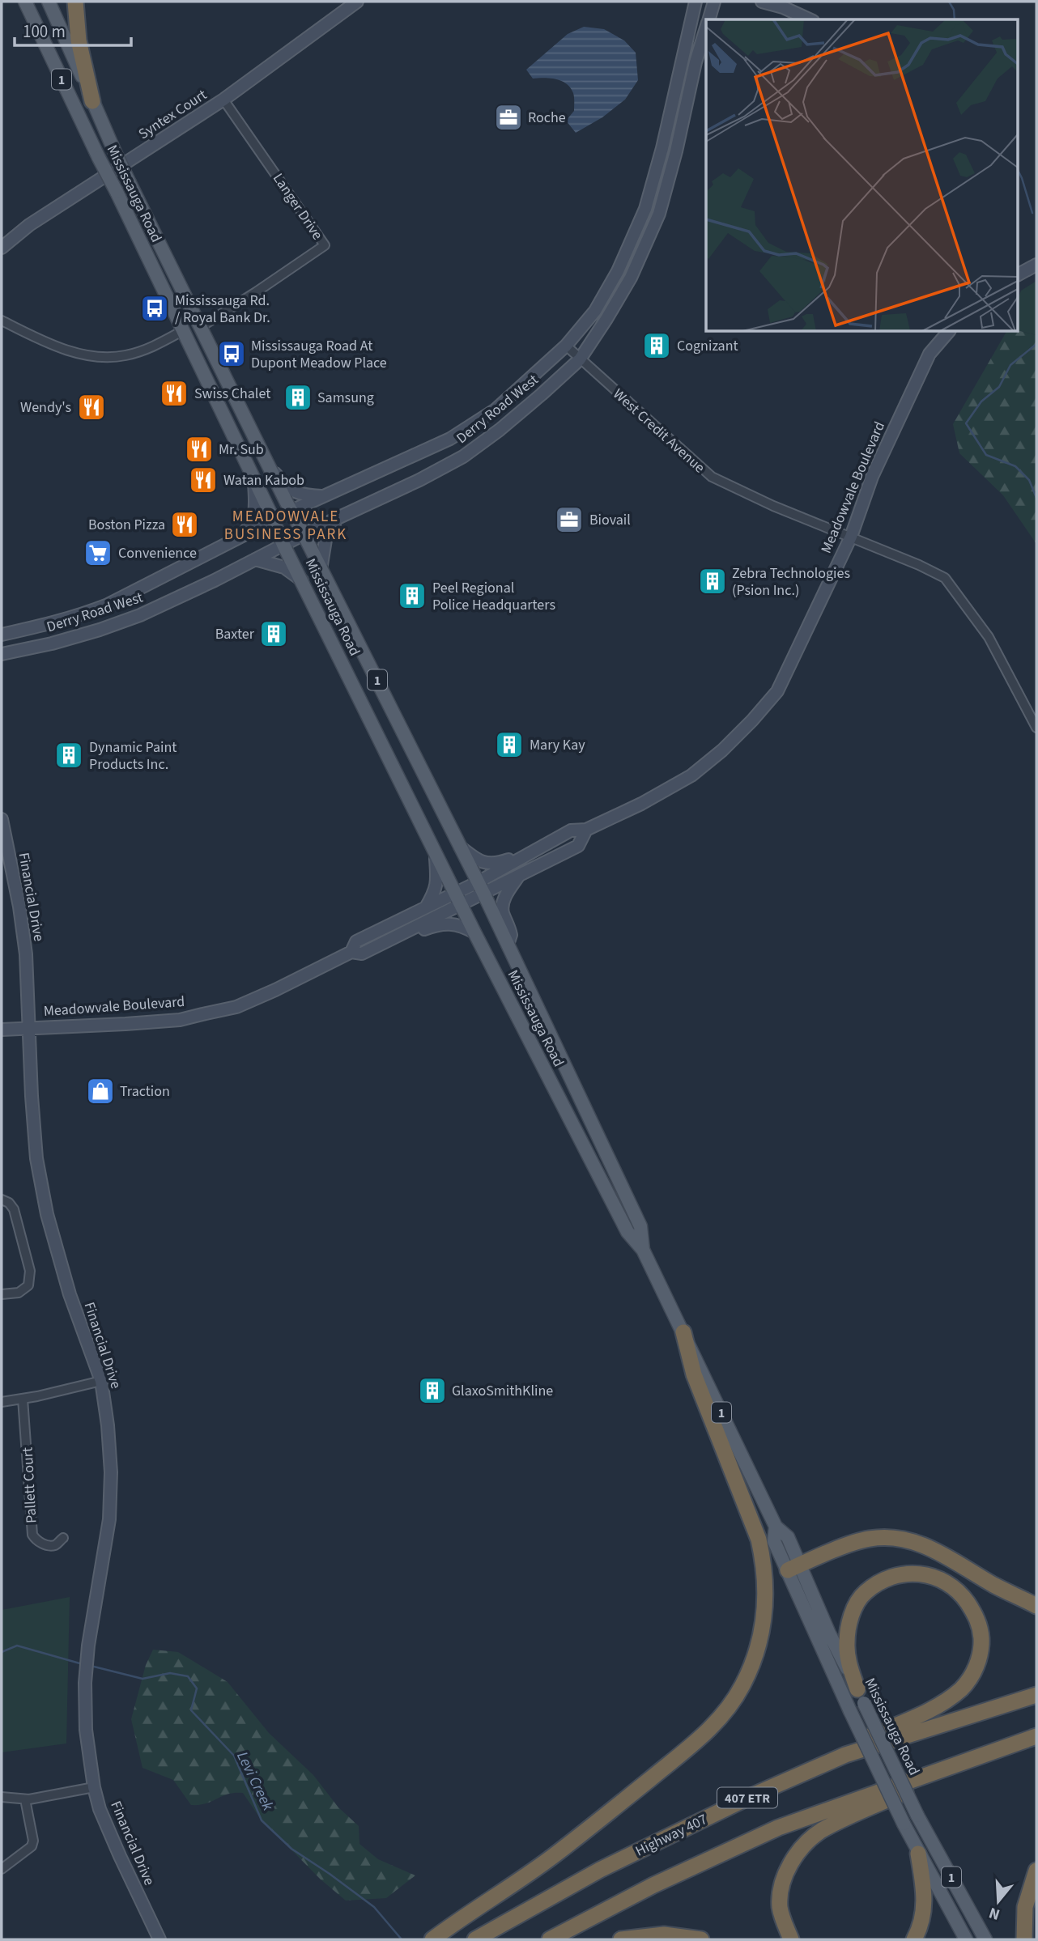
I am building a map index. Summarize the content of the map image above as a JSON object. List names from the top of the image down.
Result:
{
  "streets": {
    "highway": ["407 ETR", "Highway 407"],
    "main road": [
      "1",
      "Syntex Court",
      "Mississauga Road",
      "Derry Road West",
      "Meadowvale Boulevard",
      "Financial Drive"
    ],
    "street": ["Langer Drive", "West Credit Avenue", "Pallett Court"]
  },
  "crossings": [
    ["Syntex Court", "Langer Drive"],
    ["Mississauga Road", "Langer Drive"],
    ["Mississauga Road", "Derry Road West"],
    ["Mississauga Road", "Meadowvale Boulevard"],
    ["Derry Road West", "West Credit Avenue"],
    ["West Credit Avenue", "Meadowvale Boulevard"],
    ["Meadowvale Boulevard", "Financial Drive"]
  ],
  "districts": ["MEADOWVALE BUSINESS PARK"],
  "water": ["Levi Creek"],
  "places": {
    "office": ["Roche", "Biovail"],
    "bus stop": ["Mississauga Rd. / Royal Bank Dr.", "Mississauga Road At Dupont Meadow Place"],
    "building": [
      "Cognizant",
      "Samsung",
      "Zebra Technologies (Psion Inc.)",
      "Peel Regional Police Headquarters",
      "Baxter",
      "Mary Kay",
      "Dynamic Paint Products Inc.",
      "GlaxoSmithKline"
    ],
    "restaurant": [
      "Swiss Chalet",
      "Wendy's",
      "Mr. Sub",
      "Watan Kabob",
      "Boston Pizza"
    ],
    "supermarket": ["Convenience"],
    "shop": ["Traction"]
  },
  "scale_bar": "100 m",
  "north": "bottom"
}
